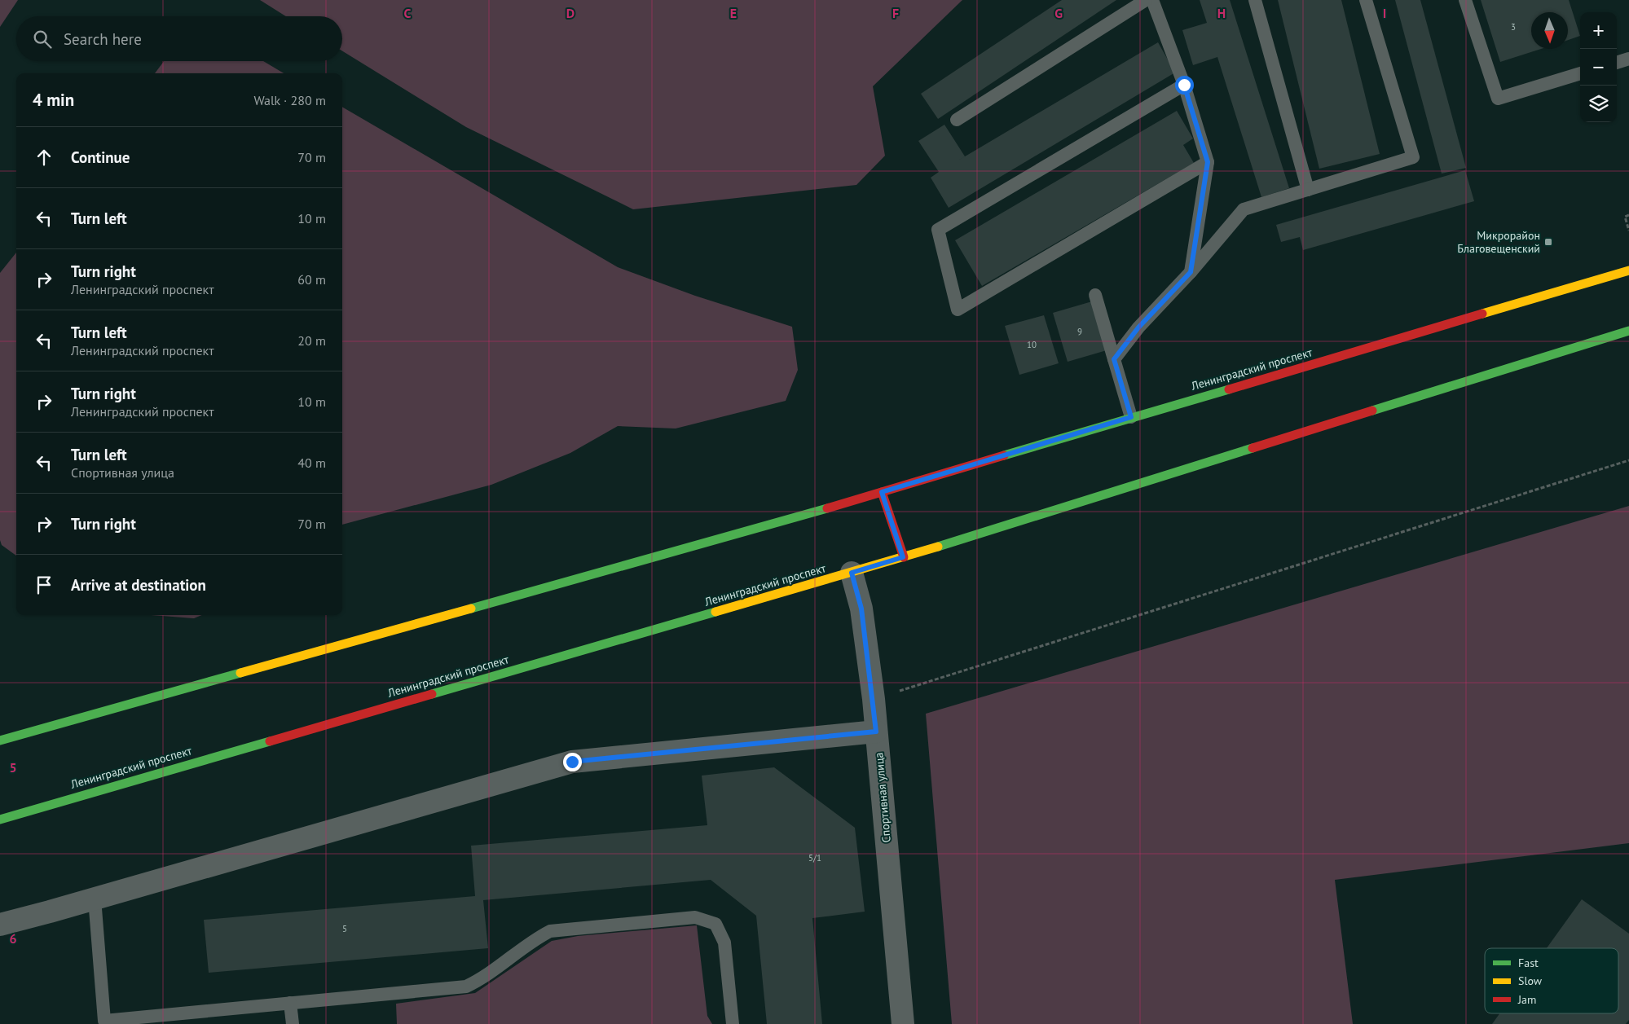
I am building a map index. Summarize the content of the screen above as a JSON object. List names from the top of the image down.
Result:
{
  "streets": {
    "main road": ["Ленинградский проспект"],
    "street": ["Спортивная улица"]
  },
  "crossings": [
    ["Ленинградский проспект", "Спортивная улица"]
  ],
  "places": {
    "transit": ["Микрорайон Благовещенский"]
  },
  "house_numbers": [
    "3",
    "9",
    "10",
    "5/1",
    "5"
  ],
  "legend": ["Fast", "Slow", "Jam"],
  "north": "bottom",
  "page": {
    "map_buttons": ["+", "−"],
    "search": "Search here",
    "heading": ["4 min", "Walk · 280 m"],
    "list": [
      ["Continue", "70 m"],
      ["Turn left", "10 m"],
      ["Turn right", "Ленинградский проспект", "60 m"],
      ["Turn left", "Ленинградский проспект", "20 m"],
      ["Turn right", "Ленинградский проспект", "10 m"],
      ["Turn left", "Спортивная улица", "40 m"],
      ["Turn right", "70 m"],
      "Arrive at destination"
    ]
  },
  "grid": {
    "columns": [
      "C",
      "D",
      "E",
      "F",
      "G",
      "H",
      "I"
    ],
    "rows": ["5", "6"]
  }
}
